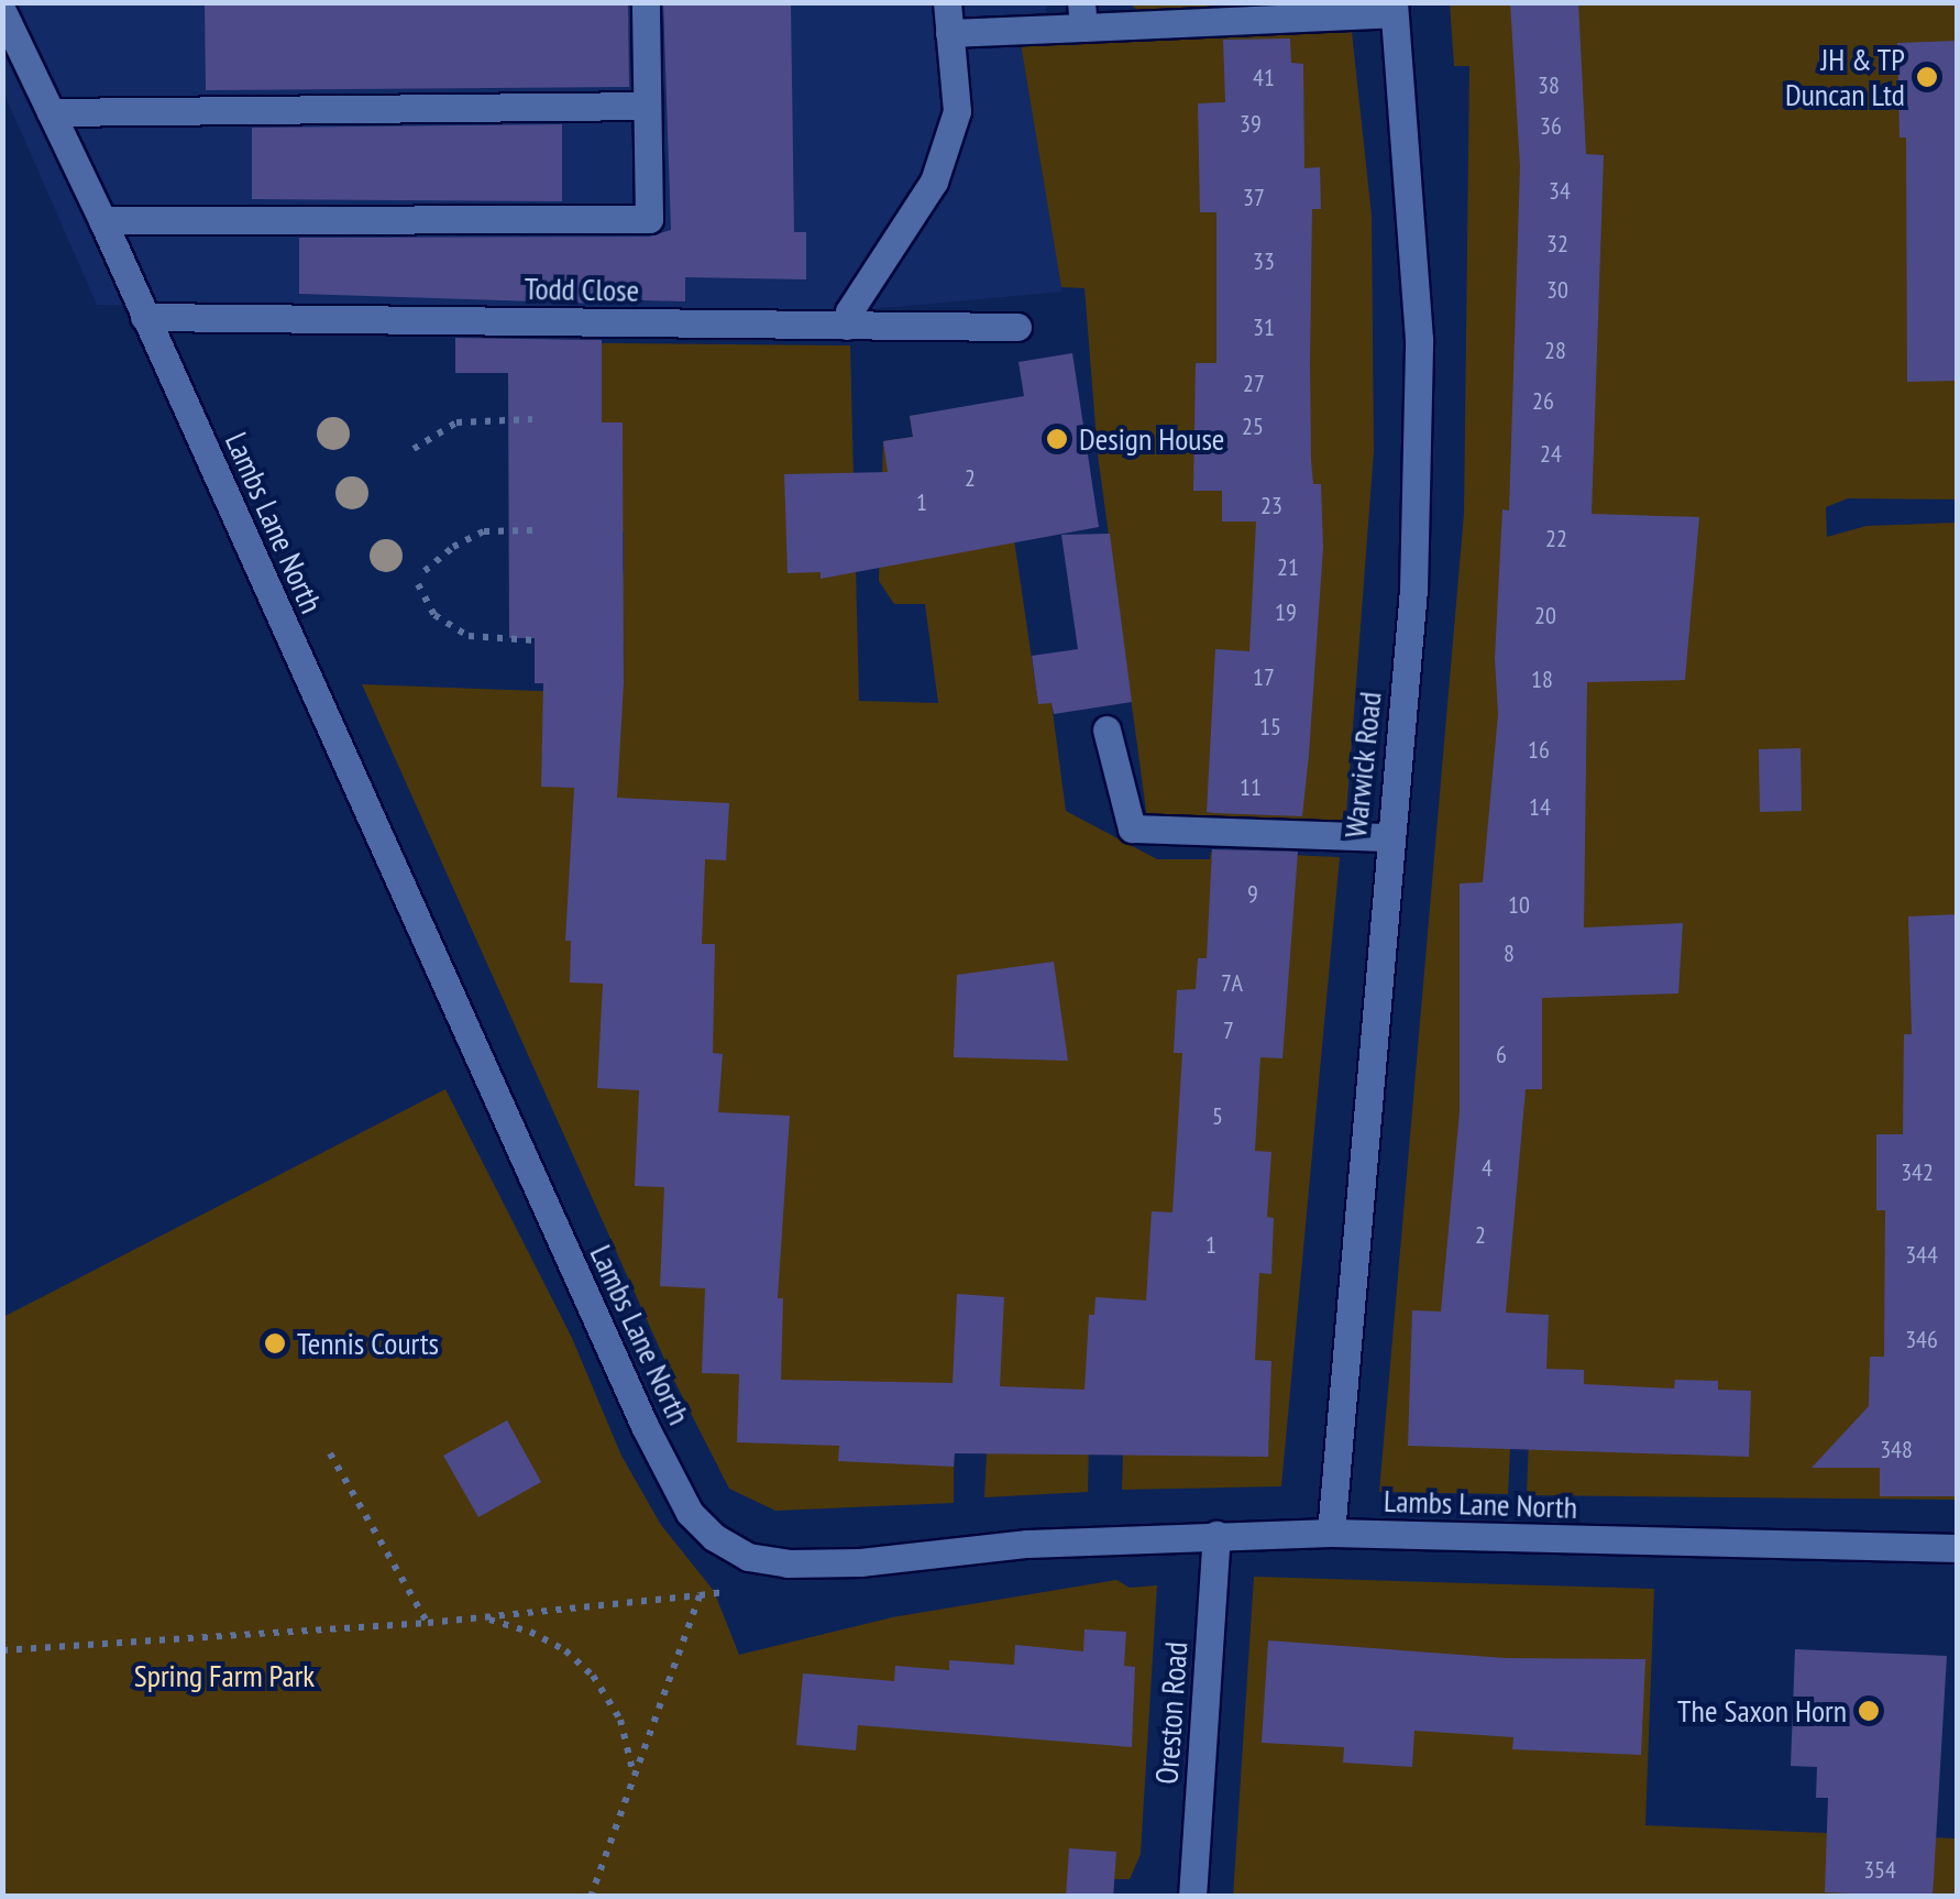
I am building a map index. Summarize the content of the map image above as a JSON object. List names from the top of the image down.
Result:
{
  "streets": {
    "street": [
      "Todd Close",
      "Lambs Lane North",
      "Warwick Road",
      "Oreston Road"
    ]
  },
  "crossings": [
    ["Todd Close", "Lambs Lane North"],
    ["Lambs Lane North", "Warwick Road"],
    ["Lambs Lane North", "Oreston Road"]
  ],
  "parks": ["Spring Farm Park"],
  "places": [
    "JH & TP Duncan Ltd",
    "Design House",
    "Tennis Courts",
    "The Saxon Horn"
  ],
  "house_numbers": [
    "41",
    "38",
    "39",
    "36",
    "34",
    "37",
    "32",
    "33",
    "30",
    "31",
    "28",
    "27",
    "26",
    "25",
    "24",
    "2",
    "1",
    "23",
    "22",
    "21",
    "19",
    "20",
    "17",
    "18",
    "15",
    "16",
    "11",
    "14",
    "9",
    "10",
    "8",
    "7A",
    "7",
    "6",
    "5",
    "4",
    "342",
    "2",
    "1",
    "344",
    "346",
    "348",
    "354"
  ]
}
